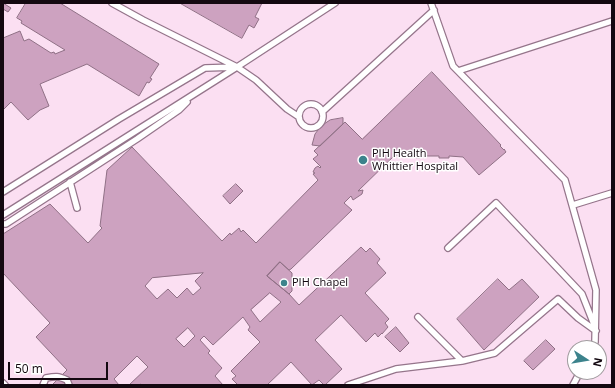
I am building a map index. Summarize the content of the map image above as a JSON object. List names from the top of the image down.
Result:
{
  "places": ["PIH Health Whittier Hospital", "PIH Chapel"],
  "scale_bar": "50 m",
  "north": "right"
}
